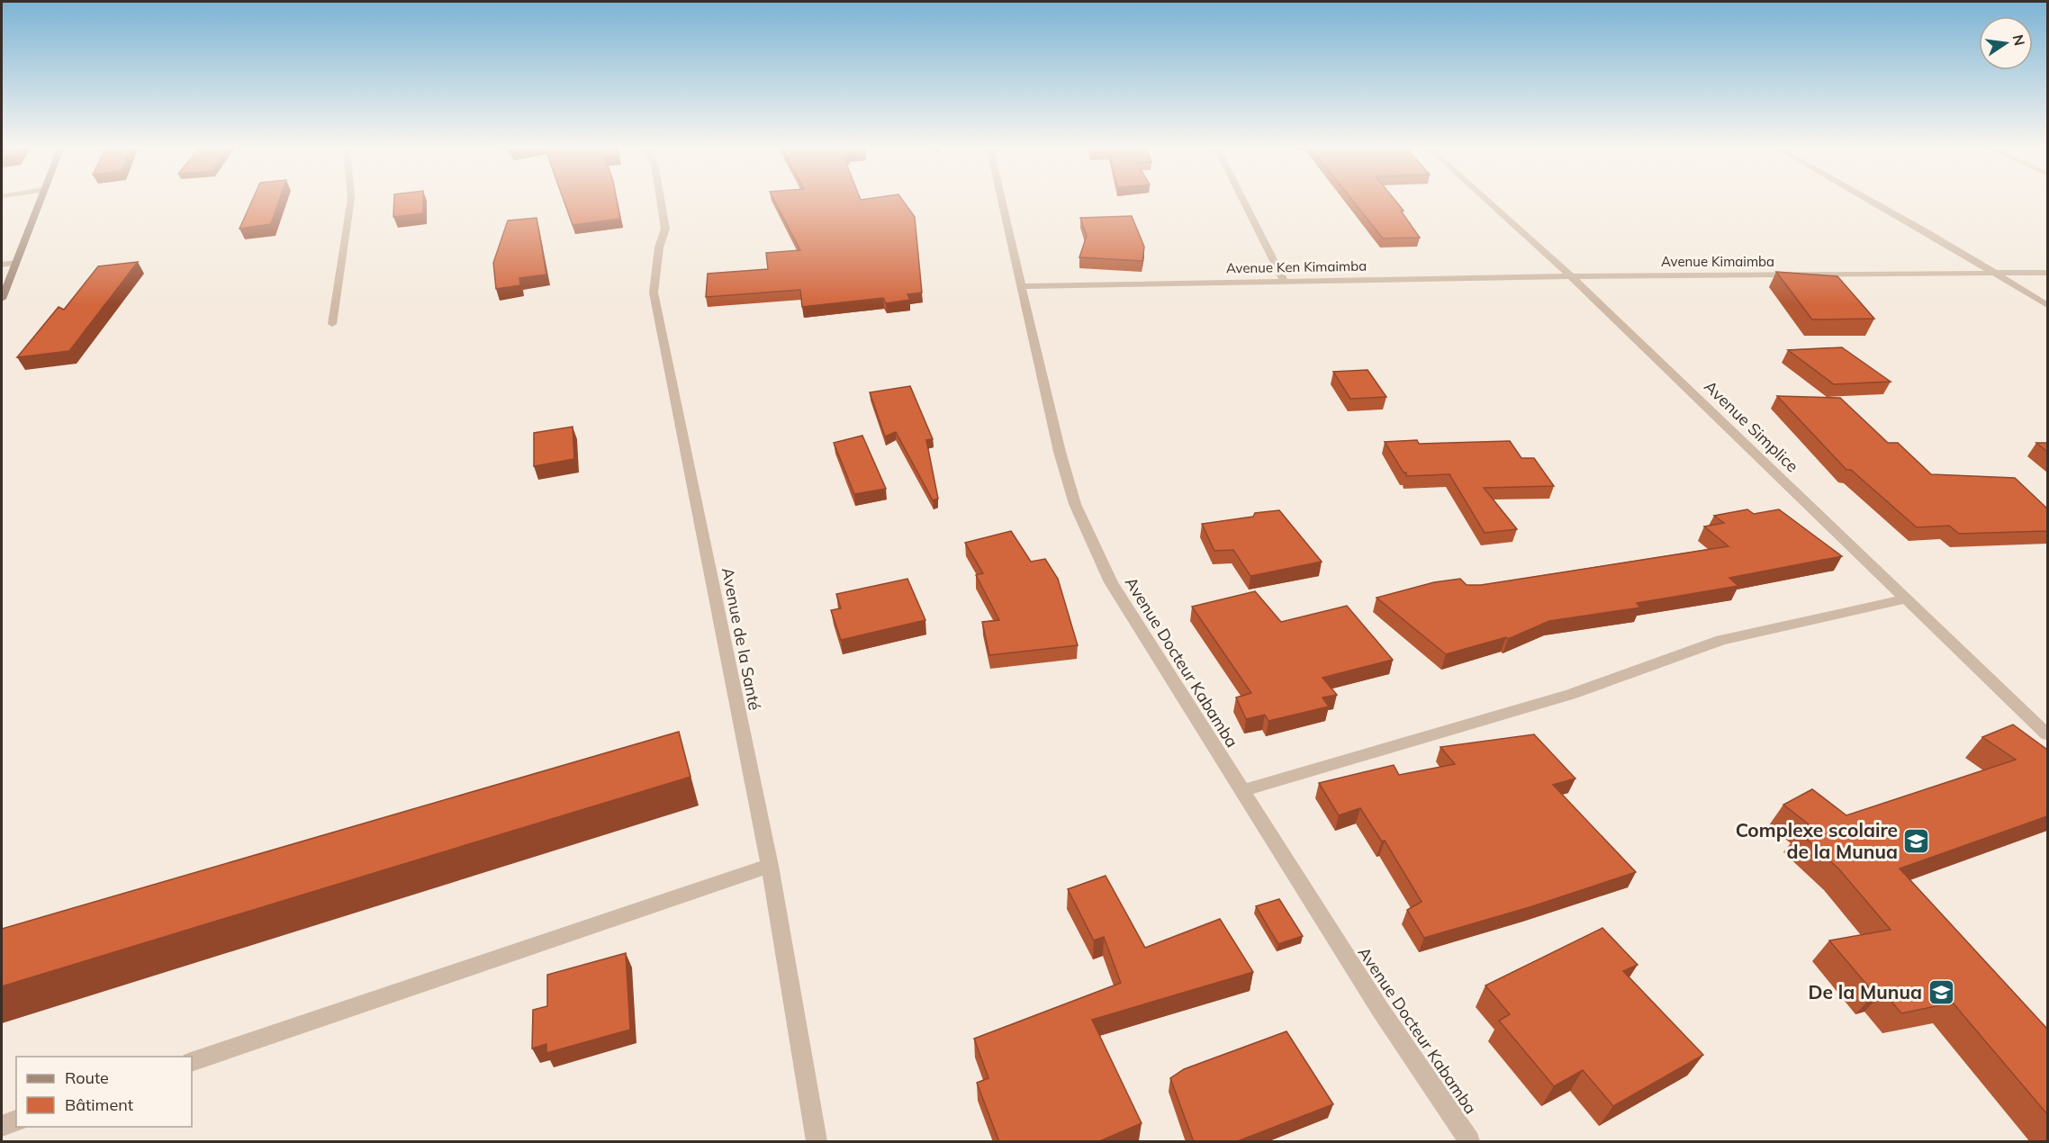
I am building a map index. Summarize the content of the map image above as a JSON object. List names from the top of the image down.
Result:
{
  "streets": {
    "street": [
      "Avenue Kimaimba",
      "Avenue Ken Kimaimba",
      "Avenue Simplice",
      "Avenue de la Santé",
      "Avenue Docteur Kabamba"
    ]
  },
  "crossings": [
    ["Avenue Kimaimba", "Avenue Ken Kimaimba"],
    ["Avenue Kimaimba", "Avenue Simplice"],
    ["Avenue Ken Kimaimba", "Avenue Simplice"],
    ["Avenue Ken Kimaimba", "Avenue Docteur Kabamba"]
  ],
  "places": {
    "school or university": ["Complexe scolaire de la Munua", "De la Munua"]
  },
  "legend": ["Route", "Bâtiment"],
  "north": "right"
}
